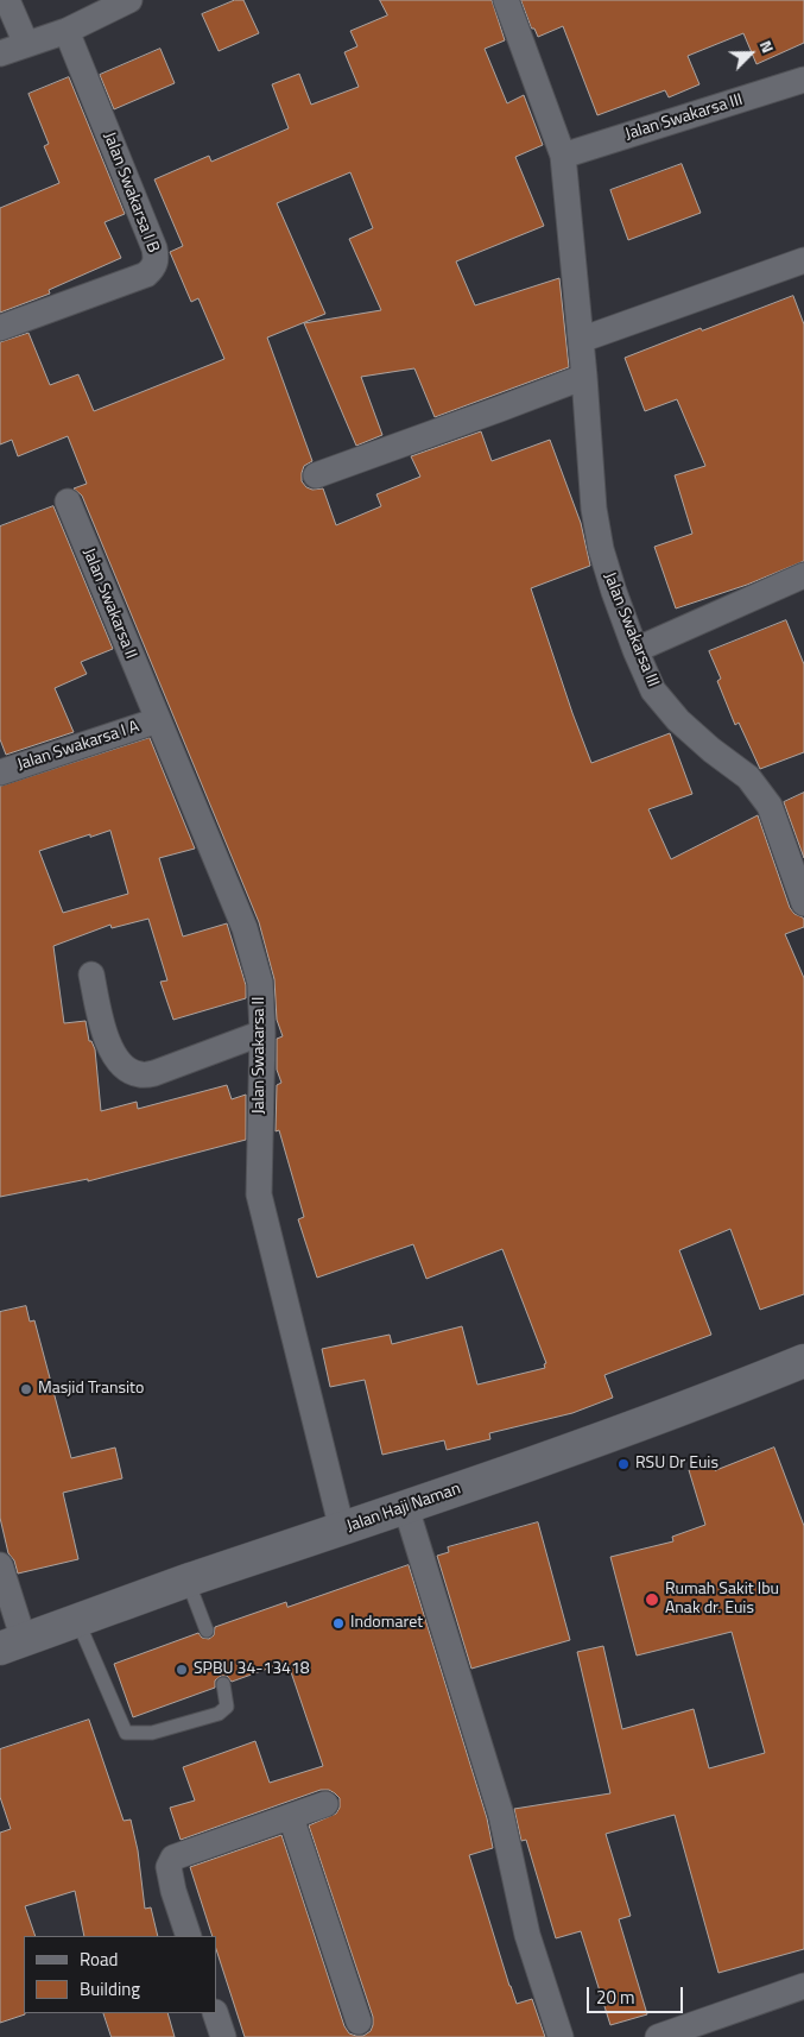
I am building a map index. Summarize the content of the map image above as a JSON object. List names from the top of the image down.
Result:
{
  "streets": {
    "street": [
      "Jalan Swakarsa III",
      "Jalan Swakarsa I B",
      "Jalan Swakarsa II",
      "Jalan Swakarsa I A",
      "Jalan Haji Naman"
    ]
  },
  "crossings": [
    ["Jalan Swakarsa II", "Jalan Swakarsa I A"],
    ["Jalan Swakarsa II", "Jalan Haji Naman"]
  ],
  "places": [
    "Masjid Transito",
    "RSU Dr Euis",
    "Rumah Sakit Ibu Anak dr. Euis",
    "Indomaret",
    "SPBU 34-13418"
  ],
  "legend": ["Road", "Building"],
  "scale_bar": "20 m",
  "north": "top right"
}
